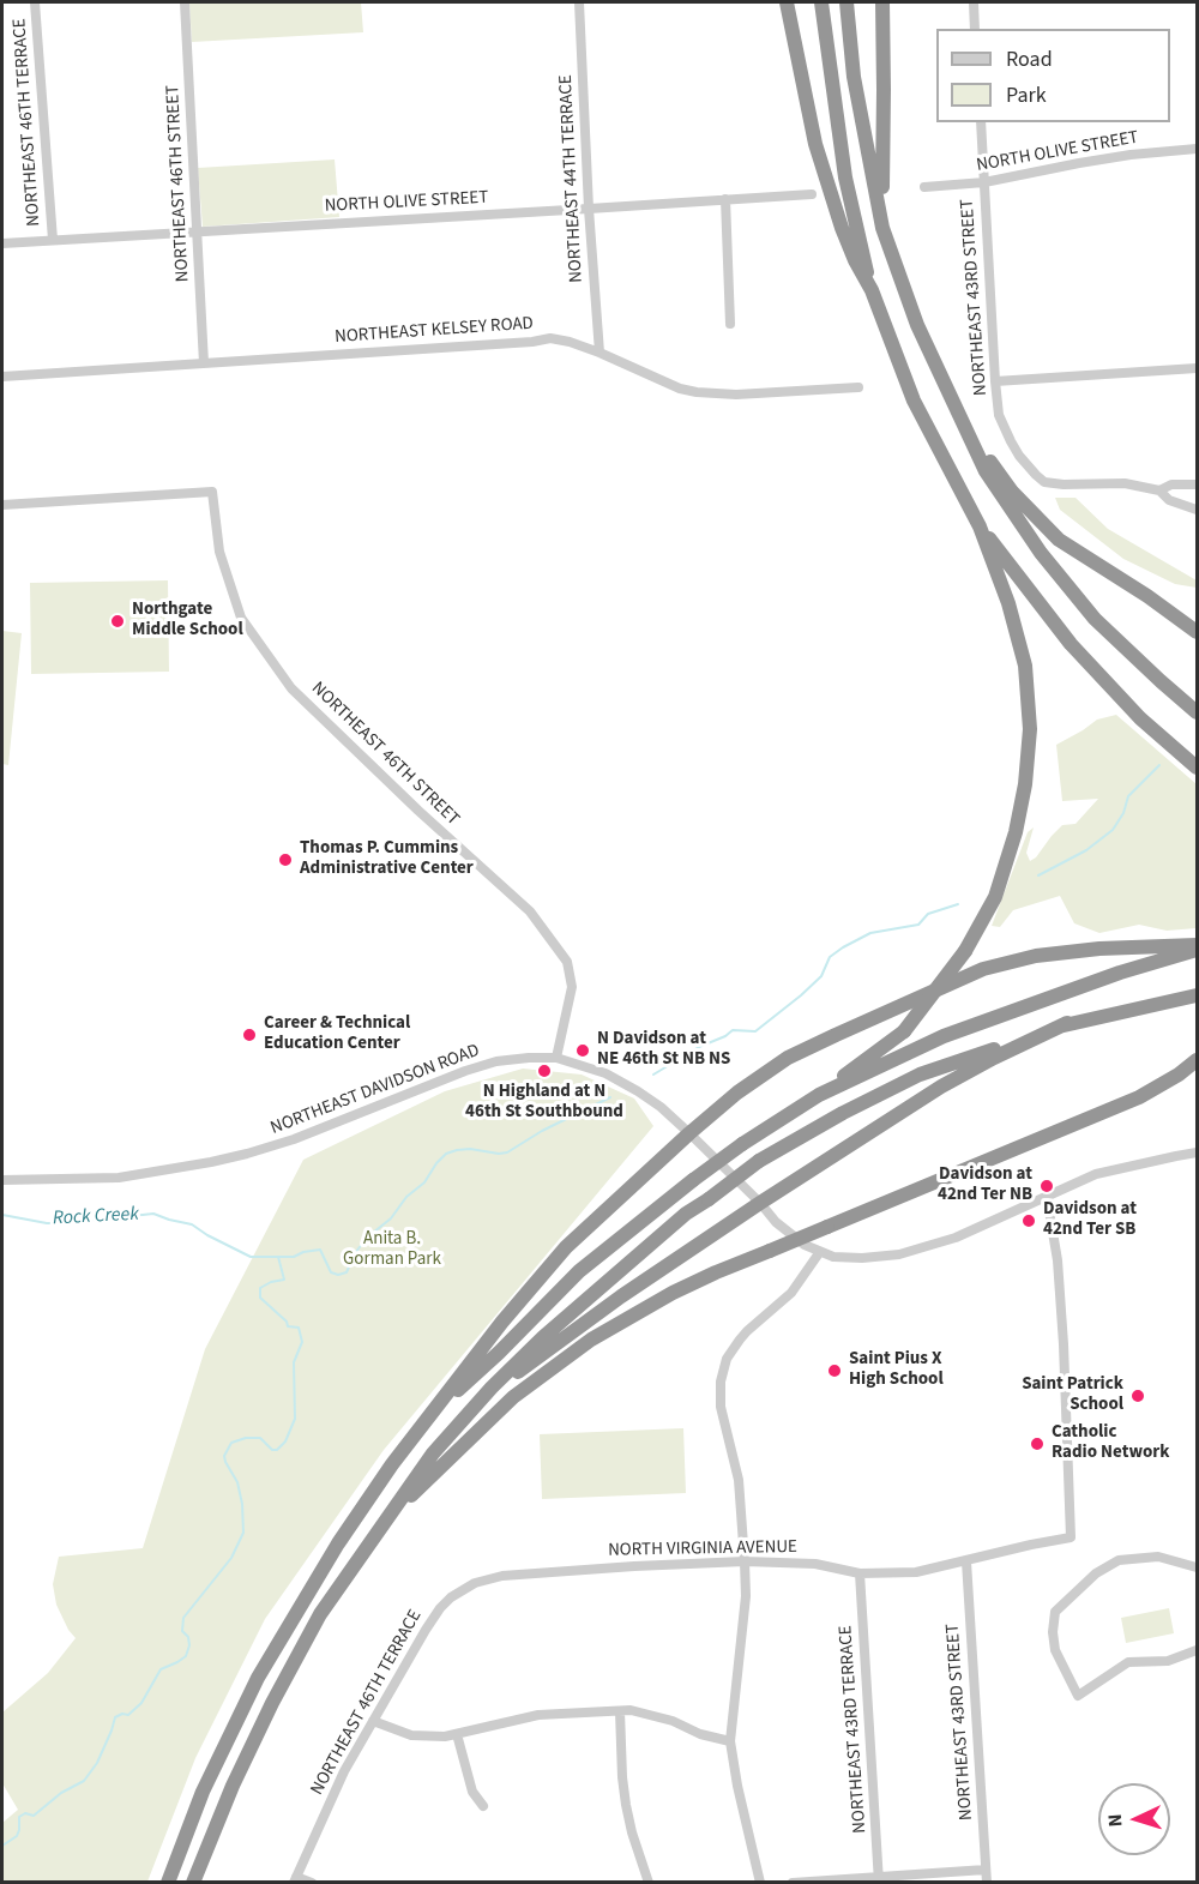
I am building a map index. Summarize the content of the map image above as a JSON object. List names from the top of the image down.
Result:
{
  "streets": {
    "street": [
      "NORTHEAST 46TH TERRACE",
      "NORTH OLIVE STREET",
      "NORTHEAST 44TH TERRACE",
      "NORTHEAST 46TH STREET",
      "NORTHEAST 43RD STREET",
      "NORTHEAST KELSEY ROAD",
      "NORTHEAST DAVIDSON ROAD",
      "NORTH VIRGINIA AVENUE",
      "NORTHEAST 43RD TERRACE"
    ]
  },
  "crossings": [
    ["NORTHEAST 46TH TERRACE", "NORTH OLIVE STREET"],
    ["NORTHEAST 46TH TERRACE", "NORTH VIRGINIA AVENUE"],
    ["NORTH OLIVE STREET", "NORTHEAST 44TH TERRACE"],
    ["NORTH OLIVE STREET", "NORTHEAST 46TH STREET"],
    ["NORTH OLIVE STREET", "NORTHEAST 43RD STREET"],
    ["NORTHEAST 44TH TERRACE", "NORTHEAST KELSEY ROAD"],
    ["NORTHEAST 46TH STREET", "NORTHEAST KELSEY ROAD"],
    ["NORTHEAST 46TH STREET", "NORTHEAST DAVIDSON ROAD"],
    ["NORTHEAST 43RD STREET", "NORTH VIRGINIA AVENUE"],
    ["NORTHEAST DAVIDSON ROAD", "NORTH VIRGINIA AVENUE"],
    ["NORTH VIRGINIA AVENUE", "NORTHEAST 43RD TERRACE"]
  ],
  "water": ["Rock Creek"],
  "parks": ["Anita B. Gorman Park"],
  "places": [
    "Northgate Middle School",
    "Thomas P. Cummins Administrative Center",
    "Career & Technical Education Center",
    "N Davidson at NE 46th St NB NS",
    "N Highland at N 46th St Southbound",
    "Davidson at 42nd Ter NB",
    "Davidson at 42nd Ter SB",
    "Saint Pius X High School",
    "Saint Patrick School",
    "Catholic Radio Network"
  ],
  "legend": ["Road", "Park"],
  "north": "left"
}
